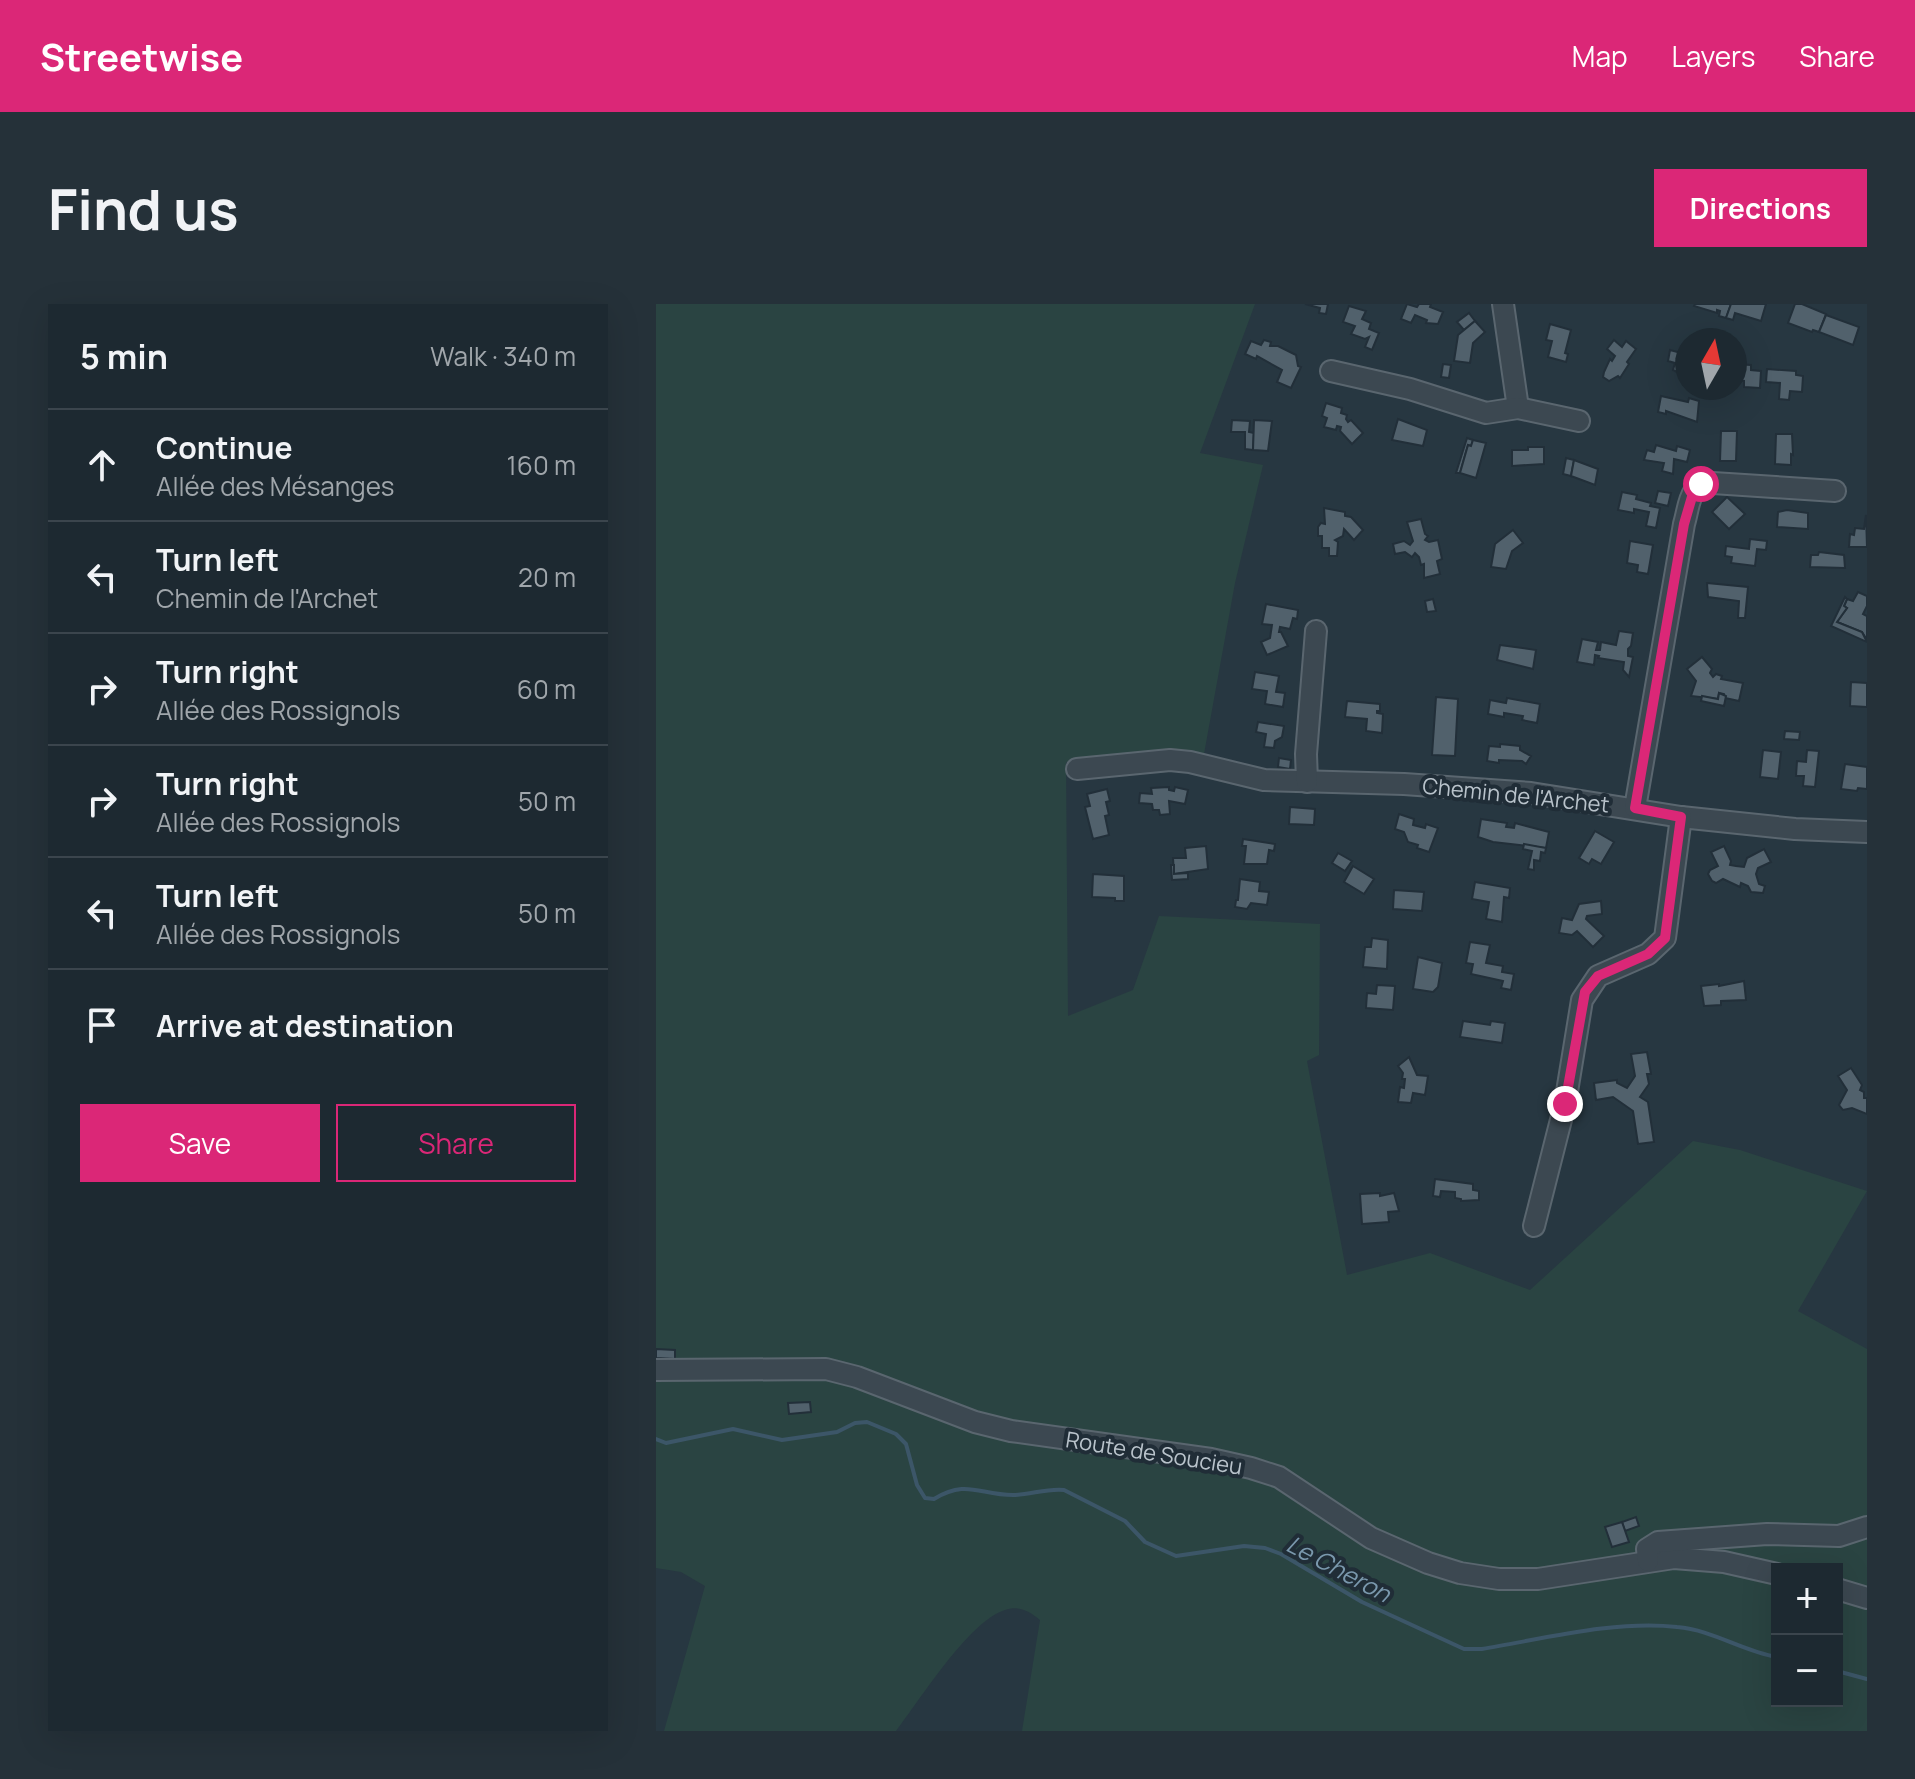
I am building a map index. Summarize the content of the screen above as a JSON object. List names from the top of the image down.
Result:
{
  "streets": {
    "street": ["Chemin de l'Archet", "Route de Soucieu"]
  },
  "water": ["Le Cheron"],
  "north": "top",
  "page": {
    "header": "Streetwise",
    "nav": ["Map", "Layers", "Share"],
    "buttons": [
      "Directions",
      ["Save", "Share"]
    ],
    "title": "Find us",
    "heading": ["5 min", "Walk · 340 m"],
    "list": [
      ["Continue", "Allée des Mésanges", "160 m"],
      ["Turn left", "Chemin de l'Archet", "20 m"],
      ["Turn right", "Allée des Rossignols", "60 m"],
      ["Turn right", "Allée des Rossignols", "50 m"],
      ["Turn left", "Allée des Rossignols", "50 m"],
      "Arrive at destination"
    ],
    "map_buttons": ["+", "−"]
  }
}
